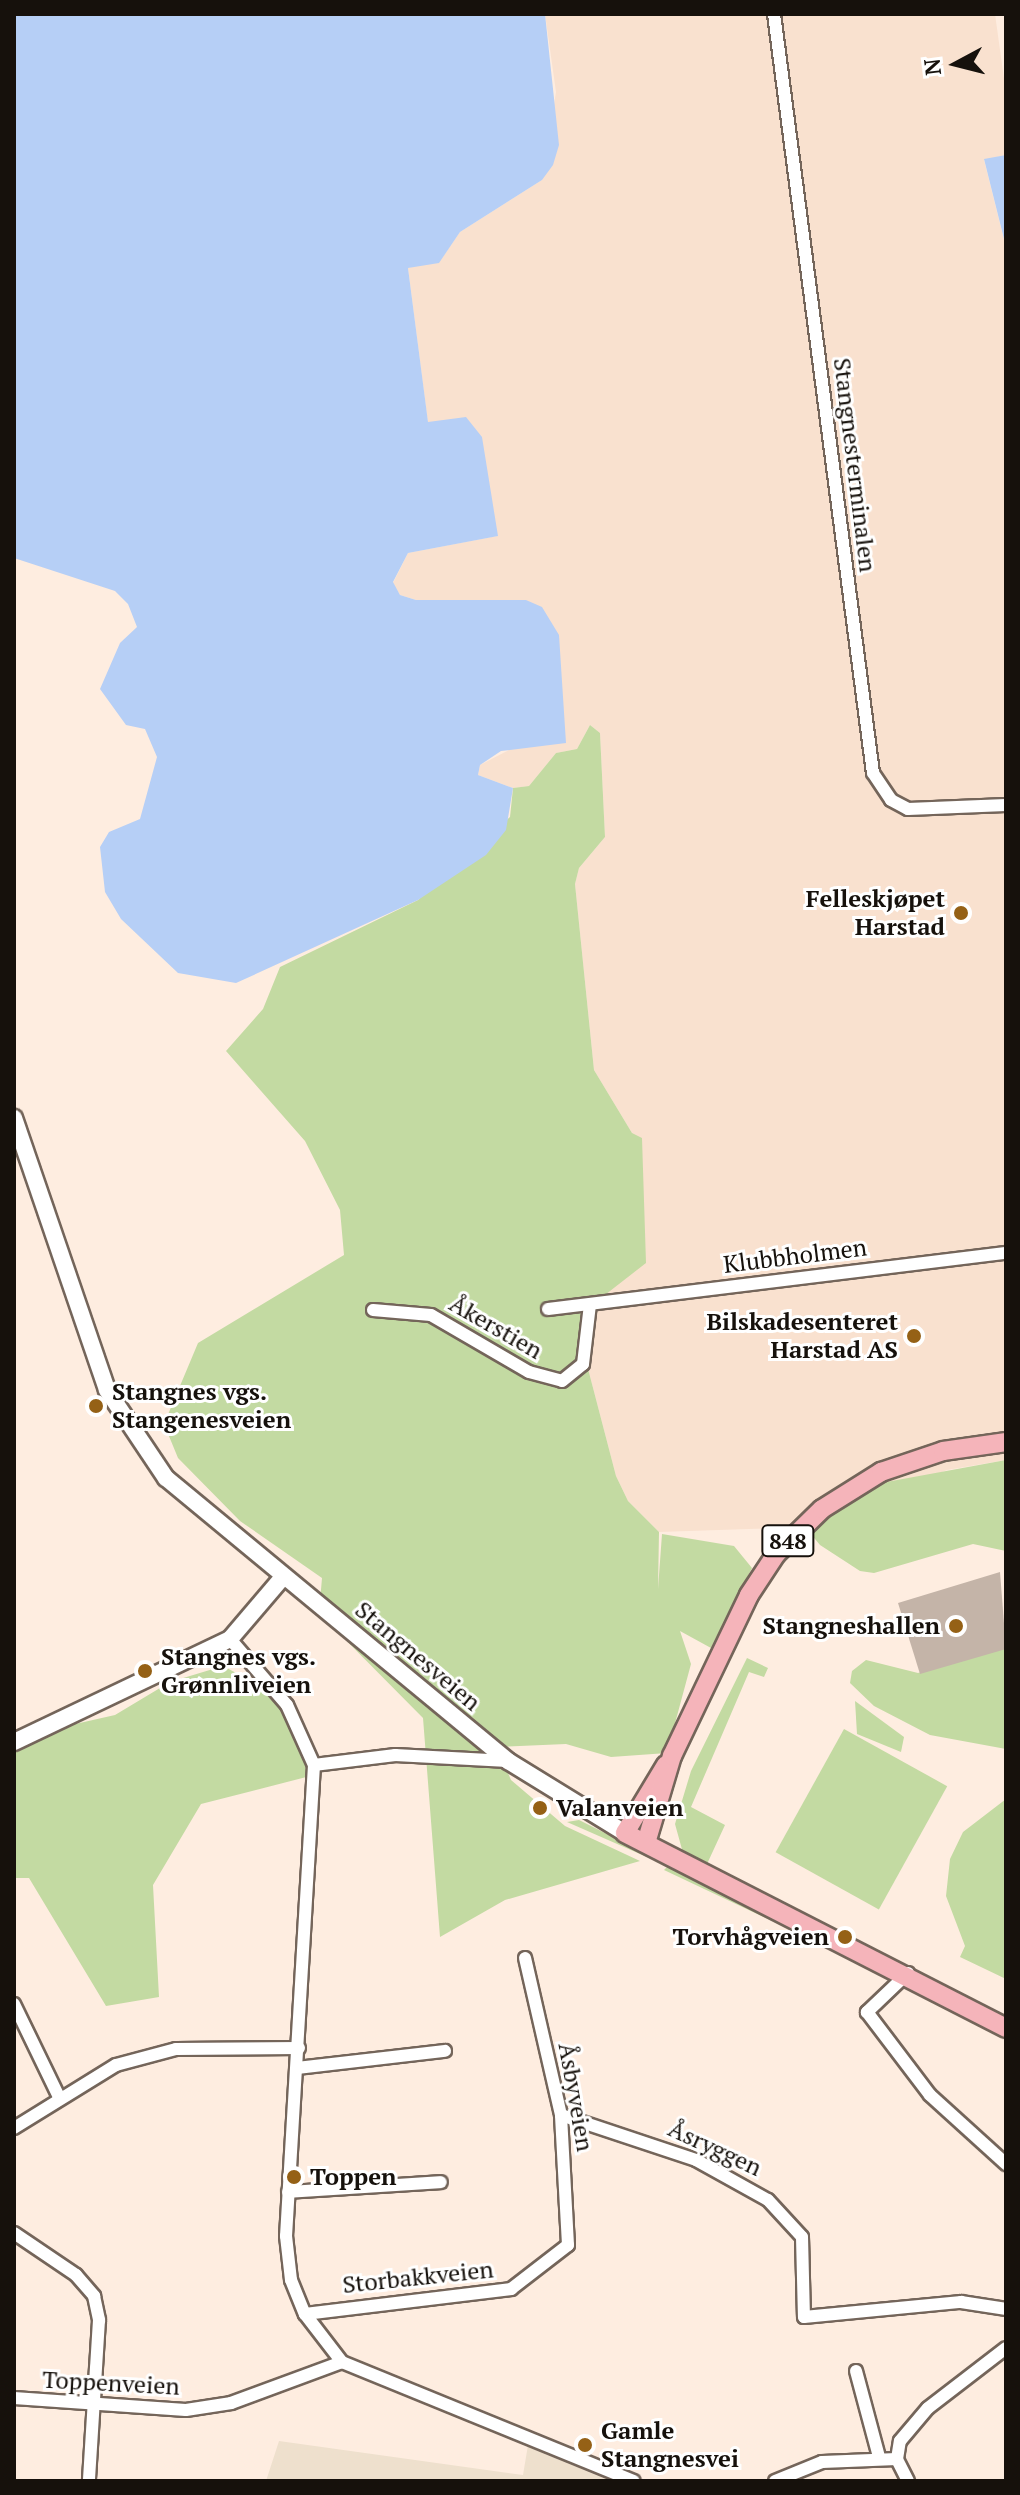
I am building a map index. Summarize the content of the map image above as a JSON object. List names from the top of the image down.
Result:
{
  "streets": {
    "main road": ["848", "Stangnesveien"],
    "street": [
      "Stangnesterminalen",
      "Klubbholmen",
      "Åkerstien",
      "Åsbyveien",
      "Åsryggen",
      "Storbakkveien",
      "Toppenveien"
    ]
  },
  "crossings": [
    ["Klubbholmen", "Åkerstien"],
    ["848", "Stangnesveien"],
    ["Åsbyveien", "Åsryggen"],
    ["Åsbyveien", "Storbakkveien"]
  ],
  "places": [
    "Felleskjøpet Harstad",
    "Bilskadesenteret Harstad AS",
    "Stangnes vgs. Stangenesveien",
    "Stangneshallen",
    "Stangnes vgs. Grønnliveien",
    "Valanveien",
    "Torvhågveien",
    "Toppen",
    "Gamle Stangnesvei"
  ],
  "north": "left"
}
